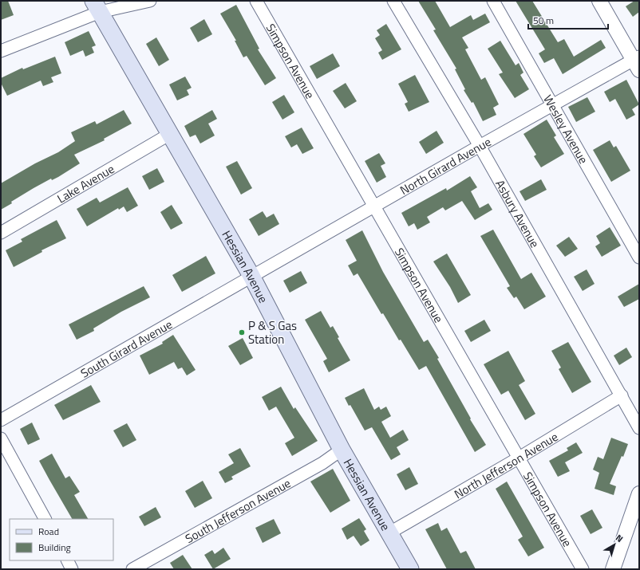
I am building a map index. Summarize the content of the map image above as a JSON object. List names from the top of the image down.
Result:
{
  "streets": {
    "main road": ["Hessian Avenue"],
    "street": [
      "Simpson Avenue",
      "Wesley Avenue",
      "North Girard Avenue",
      "Lake Avenue",
      "Asbury Avenue",
      "South Girard Avenue",
      "North Jefferson Avenue",
      "South Jefferson Avenue"
    ]
  },
  "crossings": [
    ["Simpson Avenue", "North Girard Avenue"],
    ["Simpson Avenue", "North Jefferson Avenue"],
    ["Wesley Avenue", "North Girard Avenue"],
    ["North Girard Avenue", "Asbury Avenue"],
    ["North Girard Avenue", "Hessian Avenue"],
    ["North Girard Avenue", "South Girard Avenue"],
    ["Lake Avenue", "Hessian Avenue"],
    ["Asbury Avenue", "North Jefferson Avenue"],
    ["Hessian Avenue", "South Girard Avenue"],
    ["Hessian Avenue", "North Jefferson Avenue"],
    ["Hessian Avenue", "South Jefferson Avenue"]
  ],
  "places": ["P & S Gas Station"],
  "legend": ["Road", "Building"],
  "scale_bar": "50 m",
  "north": "top right"
}
